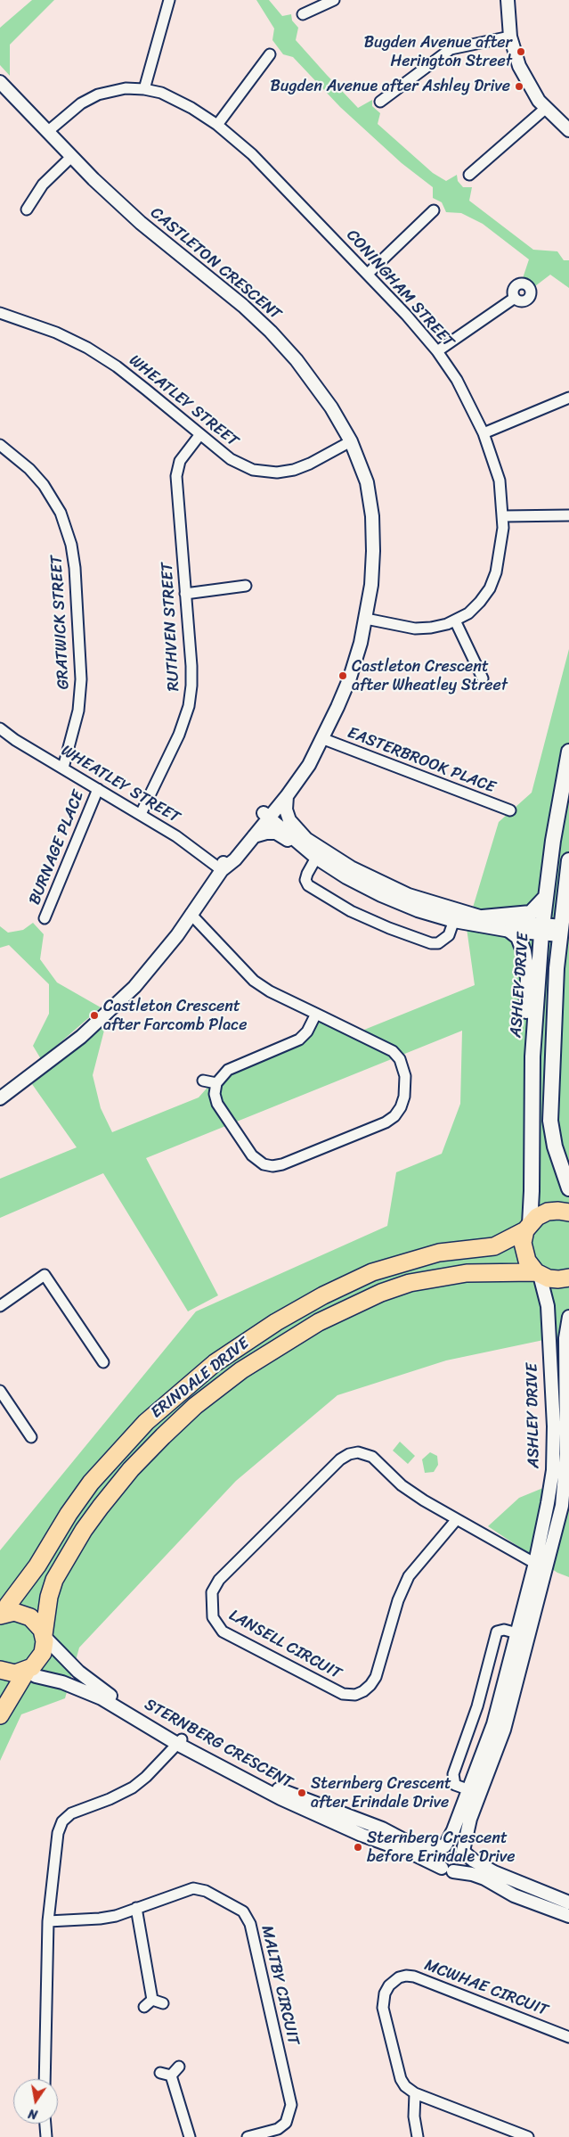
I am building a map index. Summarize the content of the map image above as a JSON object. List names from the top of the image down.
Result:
{
  "streets": {
    "main road": ["ASHLEY DRIVE", "ERINDALE DRIVE"],
    "street": [
      "CASTLETON CRESCENT",
      "CONINGHAM STREET",
      "WHEATLEY STREET",
      "GRATWICK STREET",
      "RUTHVEN STREET",
      "EASTERBROOK PLACE",
      "BURNAGE PLACE",
      "LANSELL CIRCUIT",
      "STERNBERG CRESCENT",
      "MALTBY CIRCUIT",
      "MCWHAE CIRCUIT"
    ]
  },
  "crossings": [
    ["CASTLETON CRESCENT", "CONINGHAM STREET"],
    ["CASTLETON CRESCENT", "WHEATLEY STREET"],
    ["CASTLETON CRESCENT", "EASTERBROOK PLACE"],
    ["WHEATLEY STREET", "GRATWICK STREET"],
    ["WHEATLEY STREET", "RUTHVEN STREET"],
    ["WHEATLEY STREET", "BURNAGE PLACE"],
    ["ASHLEY DRIVE", "ERINDALE DRIVE"],
    ["ASHLEY DRIVE", "LANSELL CIRCUIT"],
    ["ASHLEY DRIVE", "STERNBERG CRESCENT"],
    ["ERINDALE DRIVE", "STERNBERG CRESCENT"]
  ],
  "places": [
    "Bugden Avenue after Herington Street",
    "Bugden Avenue after Ashley Drive",
    "Castleton Crescent after Wheatley Street",
    "Castleton Crescent after Farcomb Place",
    "Sternberg Crescent after Erindale Drive",
    "Sternberg Crescent before Erindale Drive"
  ],
  "north": "bottom"
}
